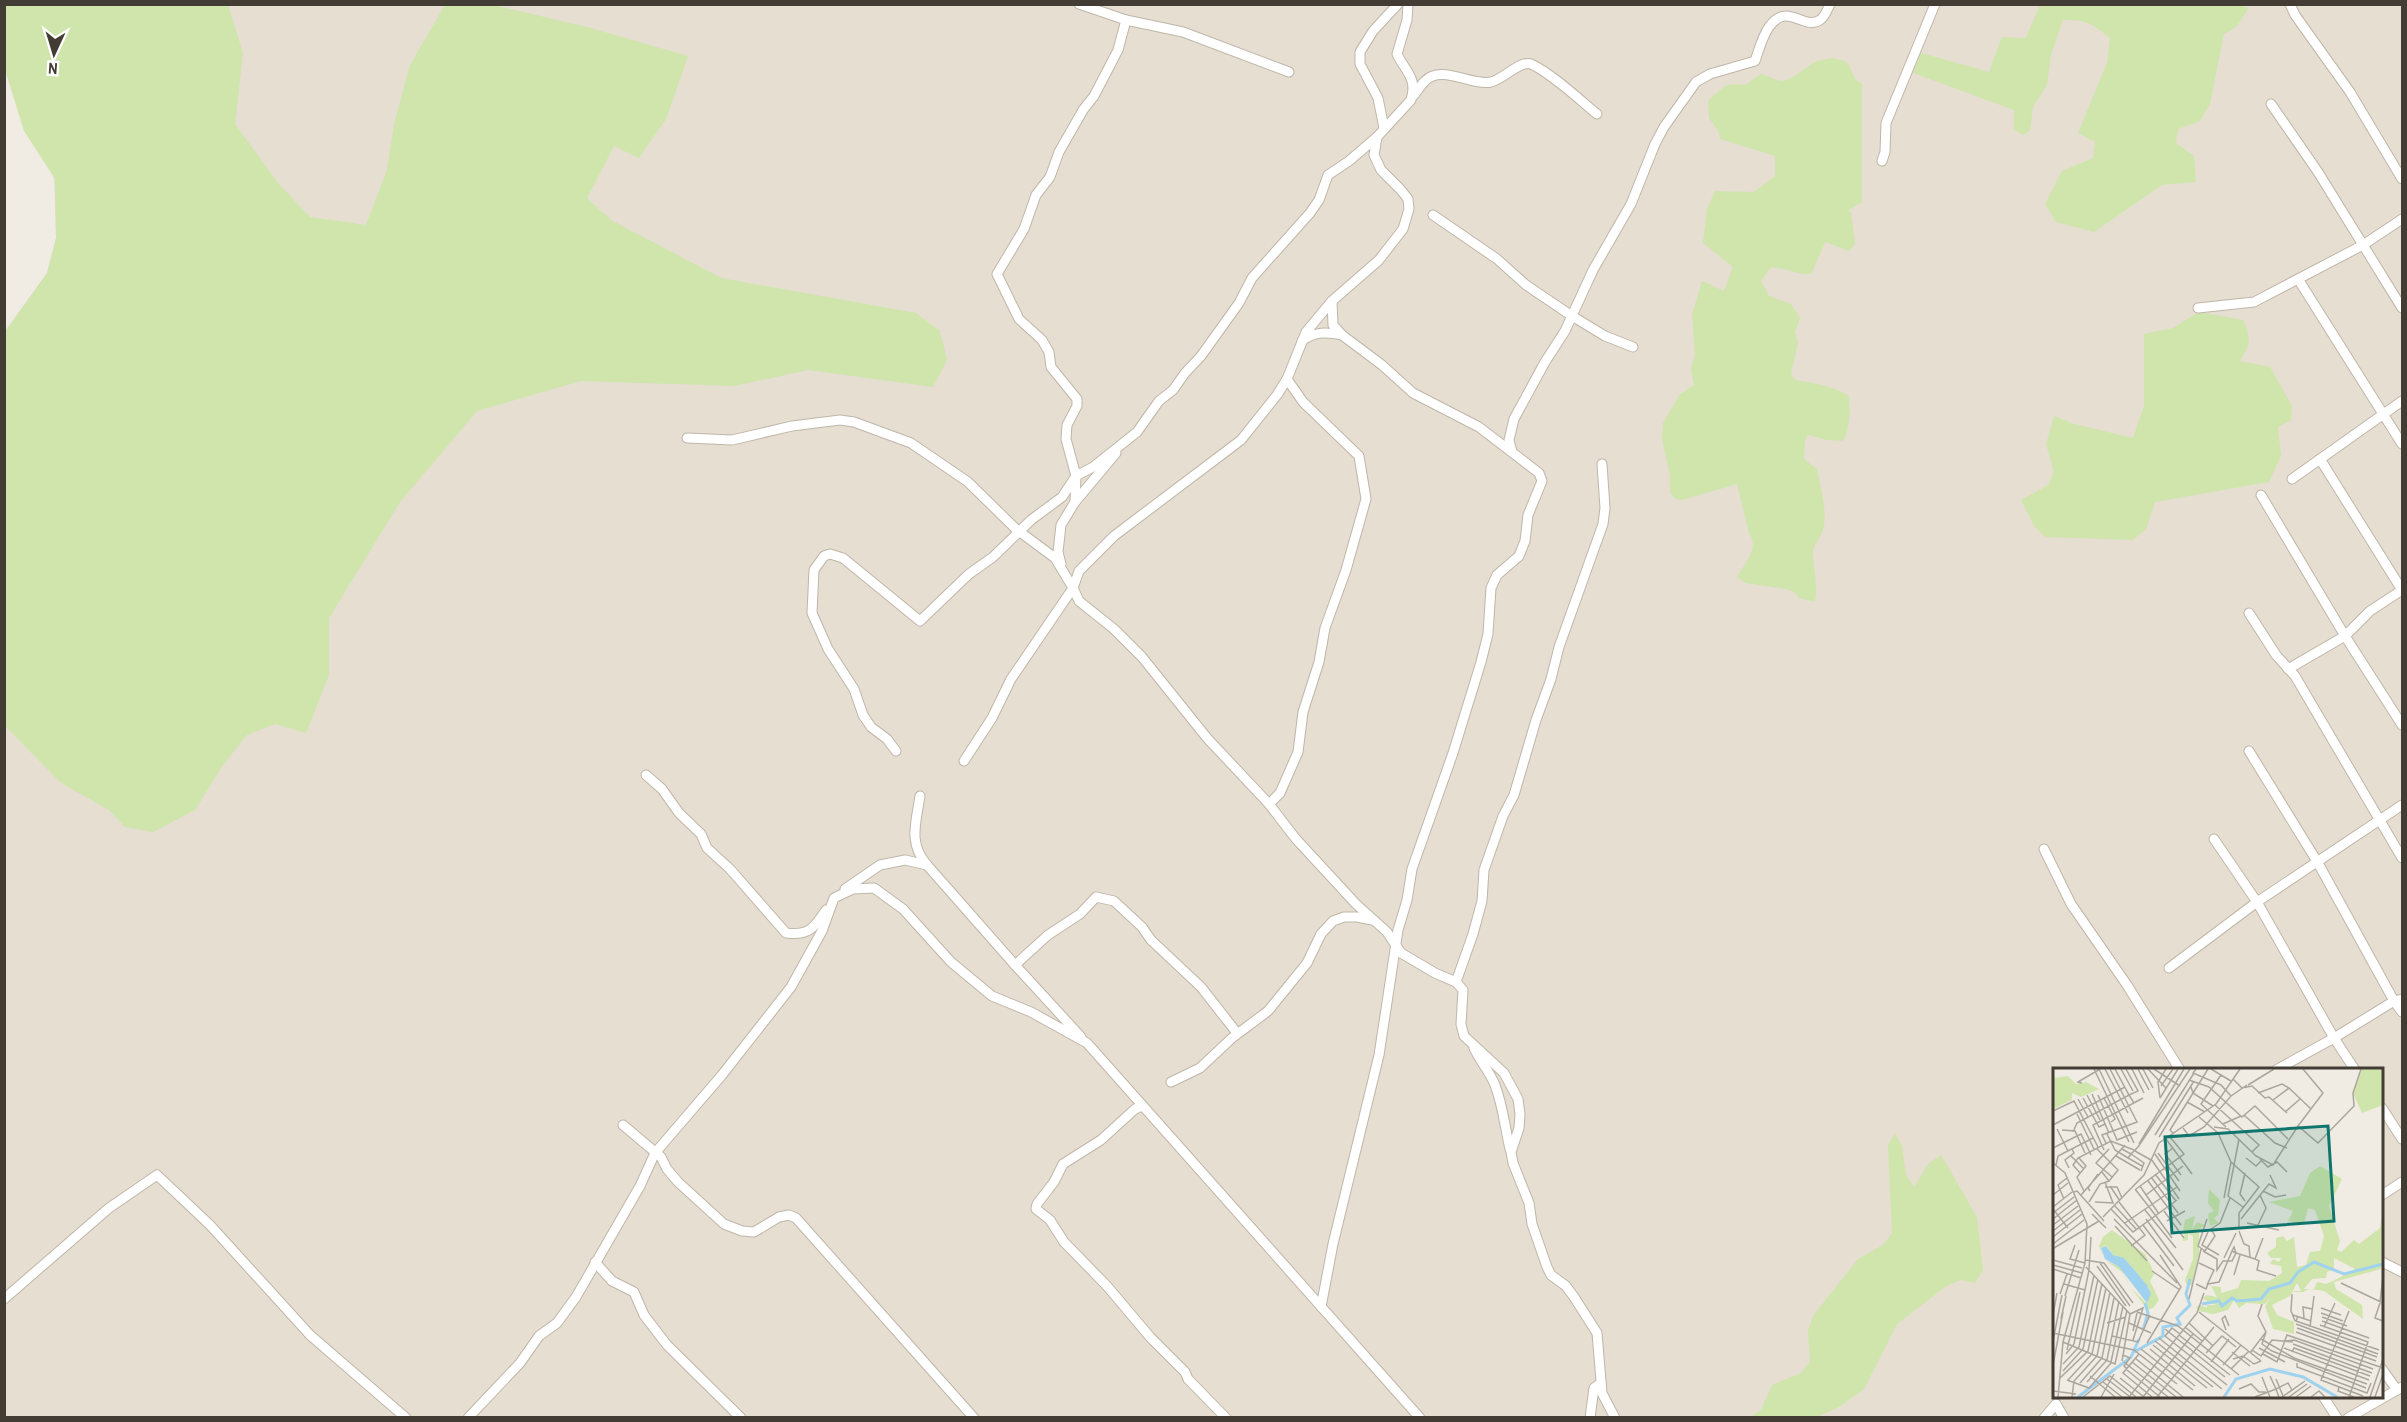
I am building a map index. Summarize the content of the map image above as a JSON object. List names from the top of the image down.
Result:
{
  "north": "bottom"
}
